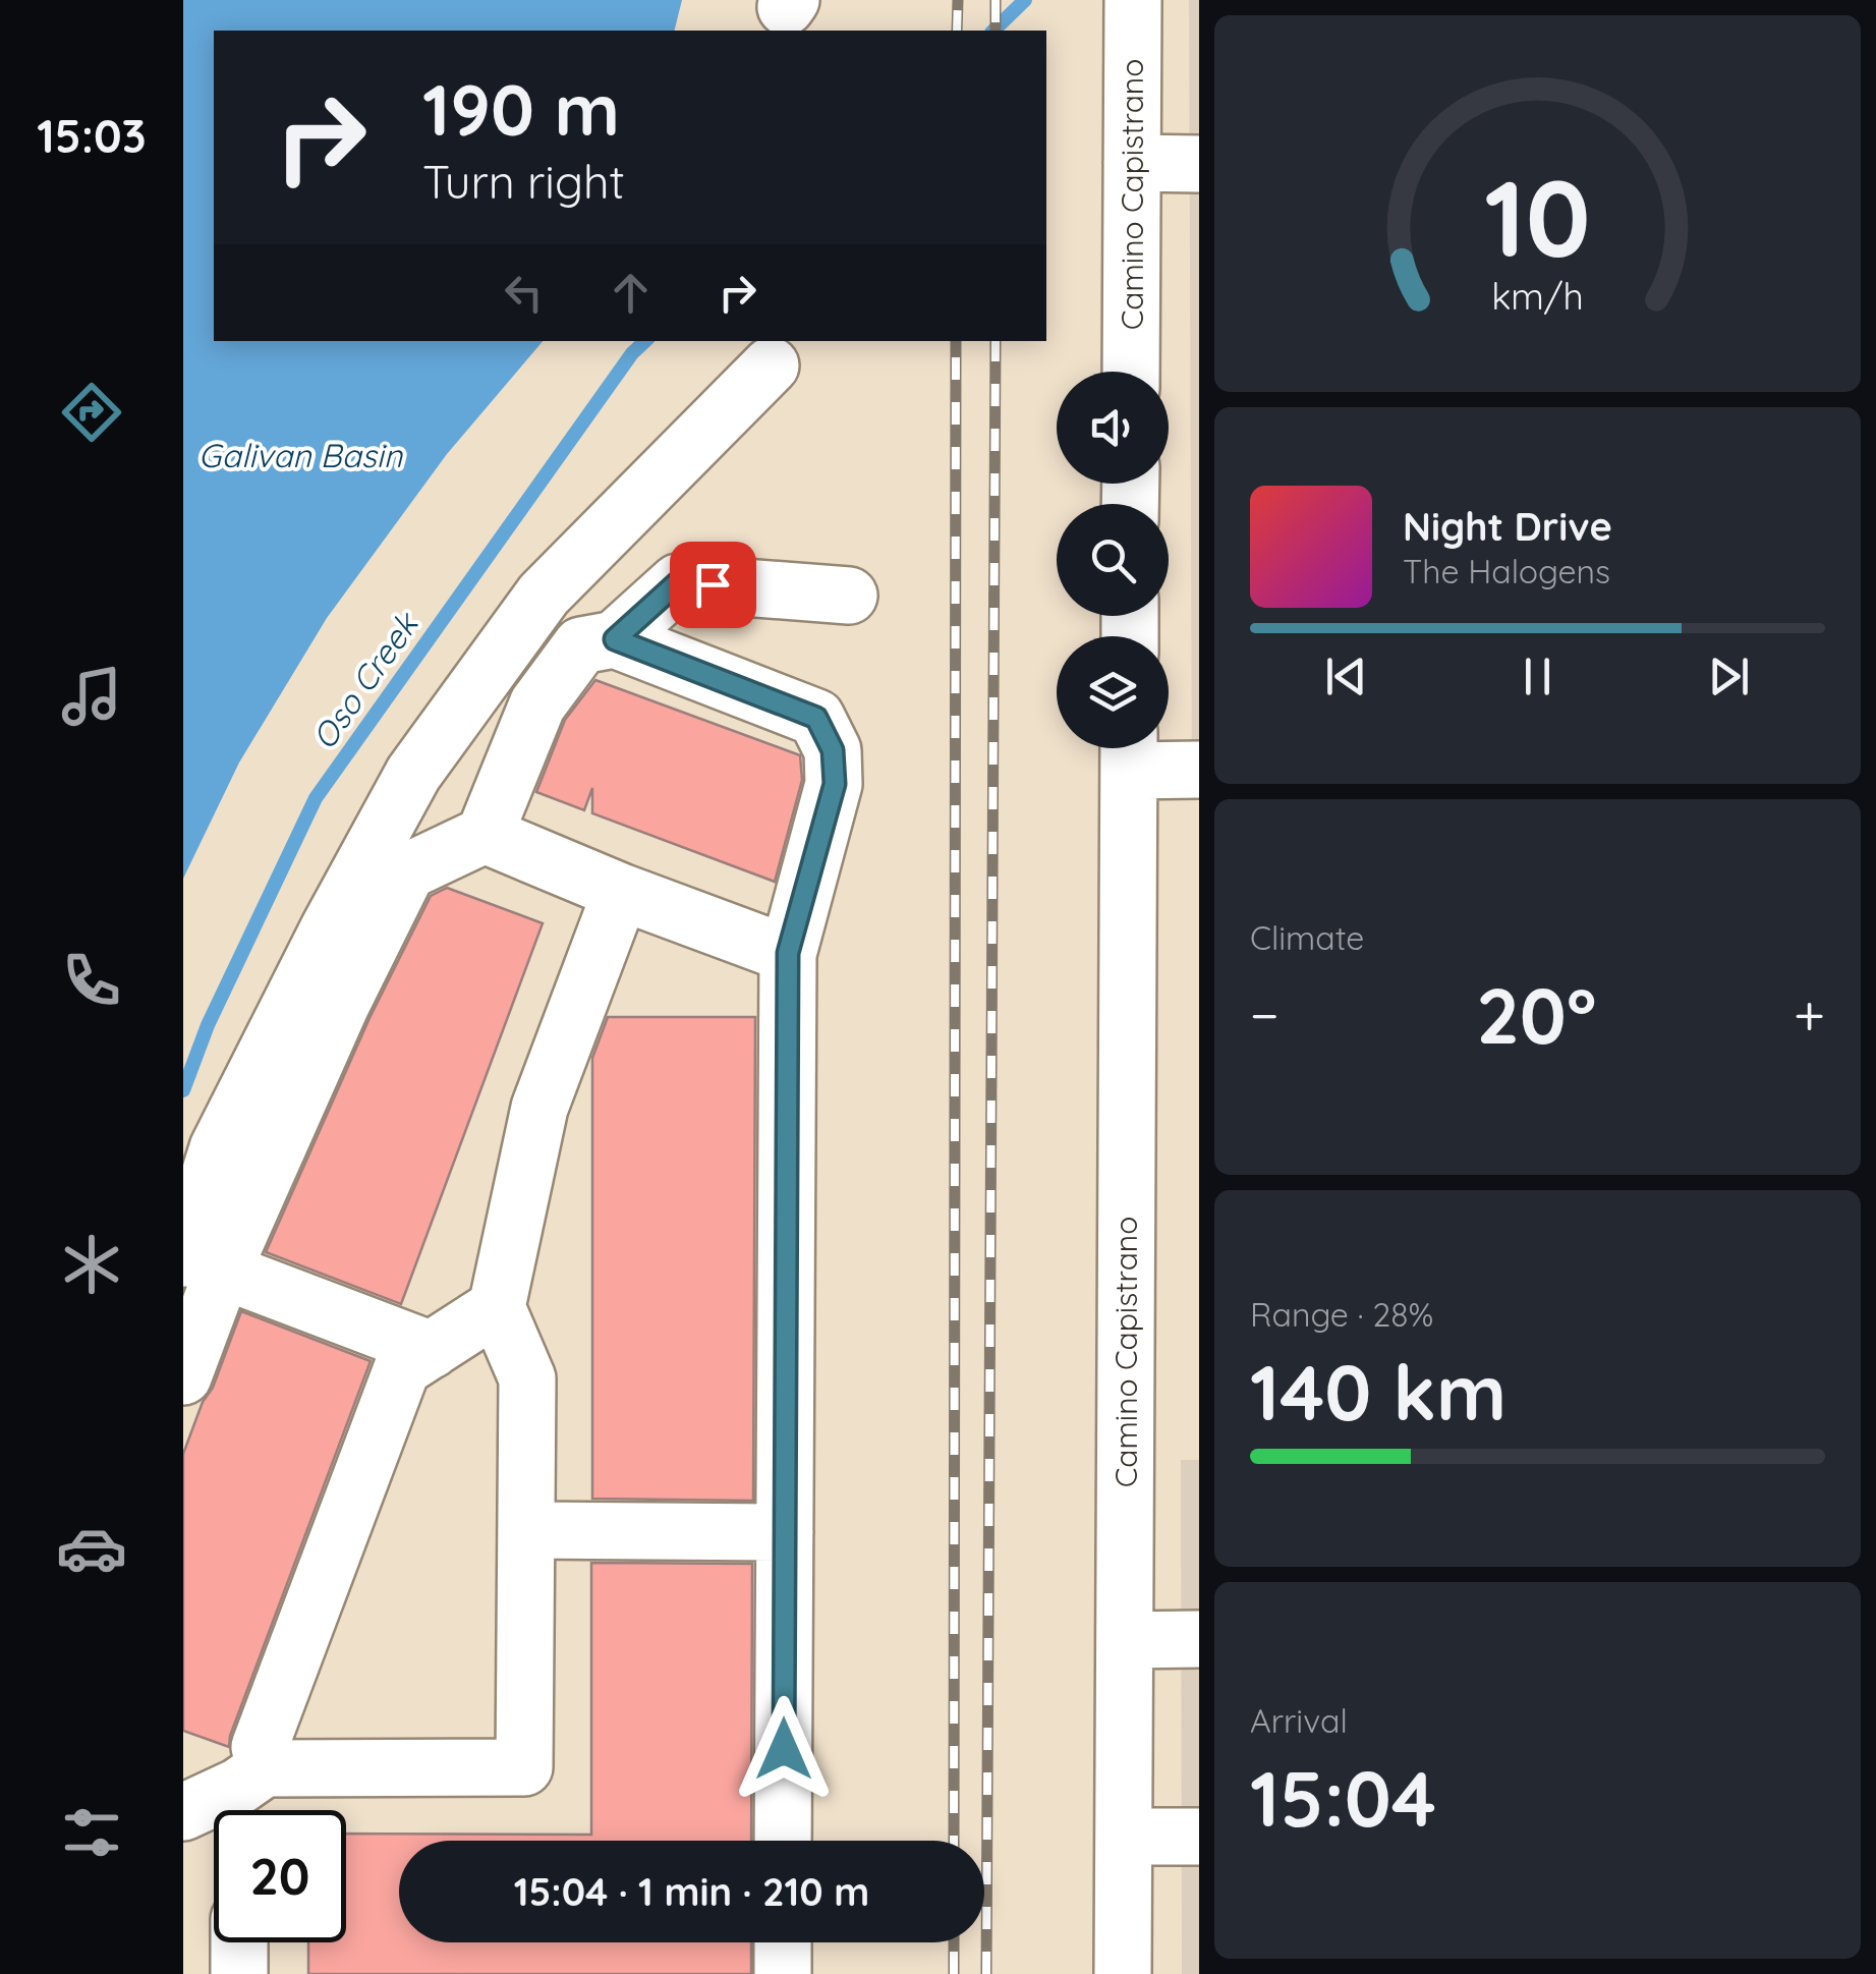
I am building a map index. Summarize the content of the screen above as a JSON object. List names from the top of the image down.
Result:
{
  "streets": {
    "street": ["Camino Capistrano"]
  },
  "water": ["Galivan Basin", "Oso Creek"],
  "page": {
    "tabs": "15:03",
    "turn": ["190 m", "Turn right"],
    "song": ["Night Drive", "The Halogens"],
    "tile": [
      "Climate",
      ["Range · 28%", "140 km"],
      ["Arrival", "15:04"]
    ],
    "heat": ["−", "20°", "+"],
    "limit": "20",
    "trip": "15:04 · 1 min · 210 m",
    "gauge": ["10", "km/h"]
  }
}
